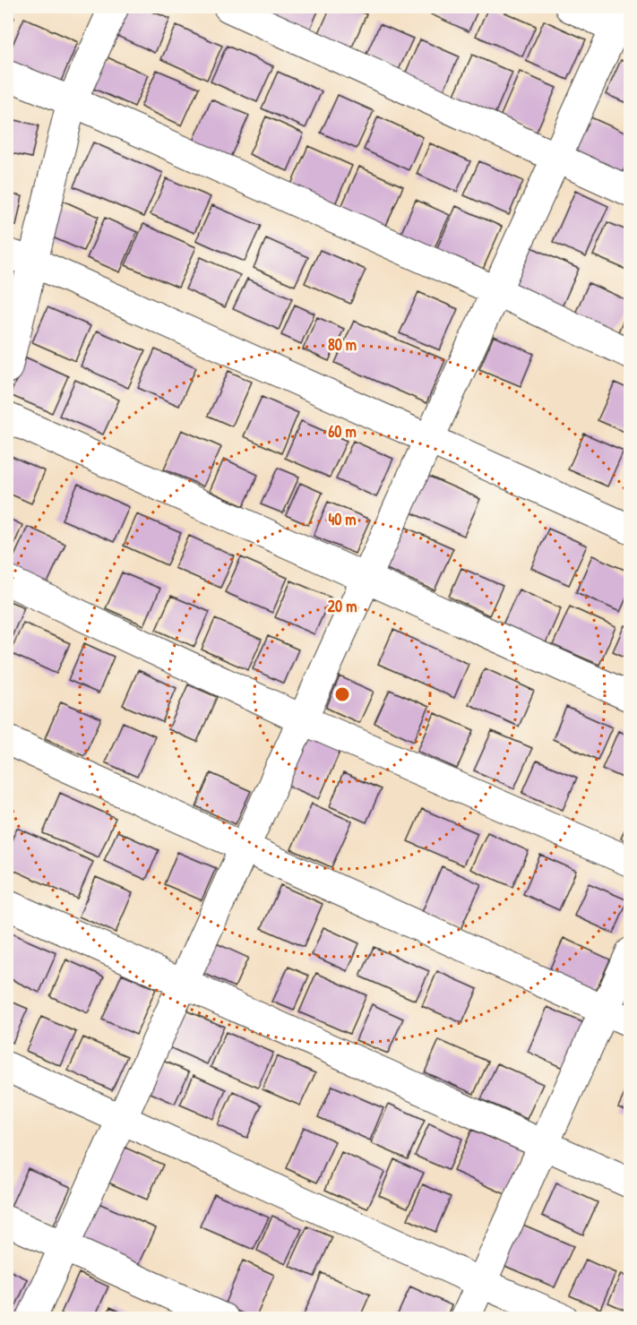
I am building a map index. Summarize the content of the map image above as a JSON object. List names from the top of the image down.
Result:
{
  "rings": [
    "80 m",
    "60 m",
    "40 m",
    "20 m"
  ]
}
